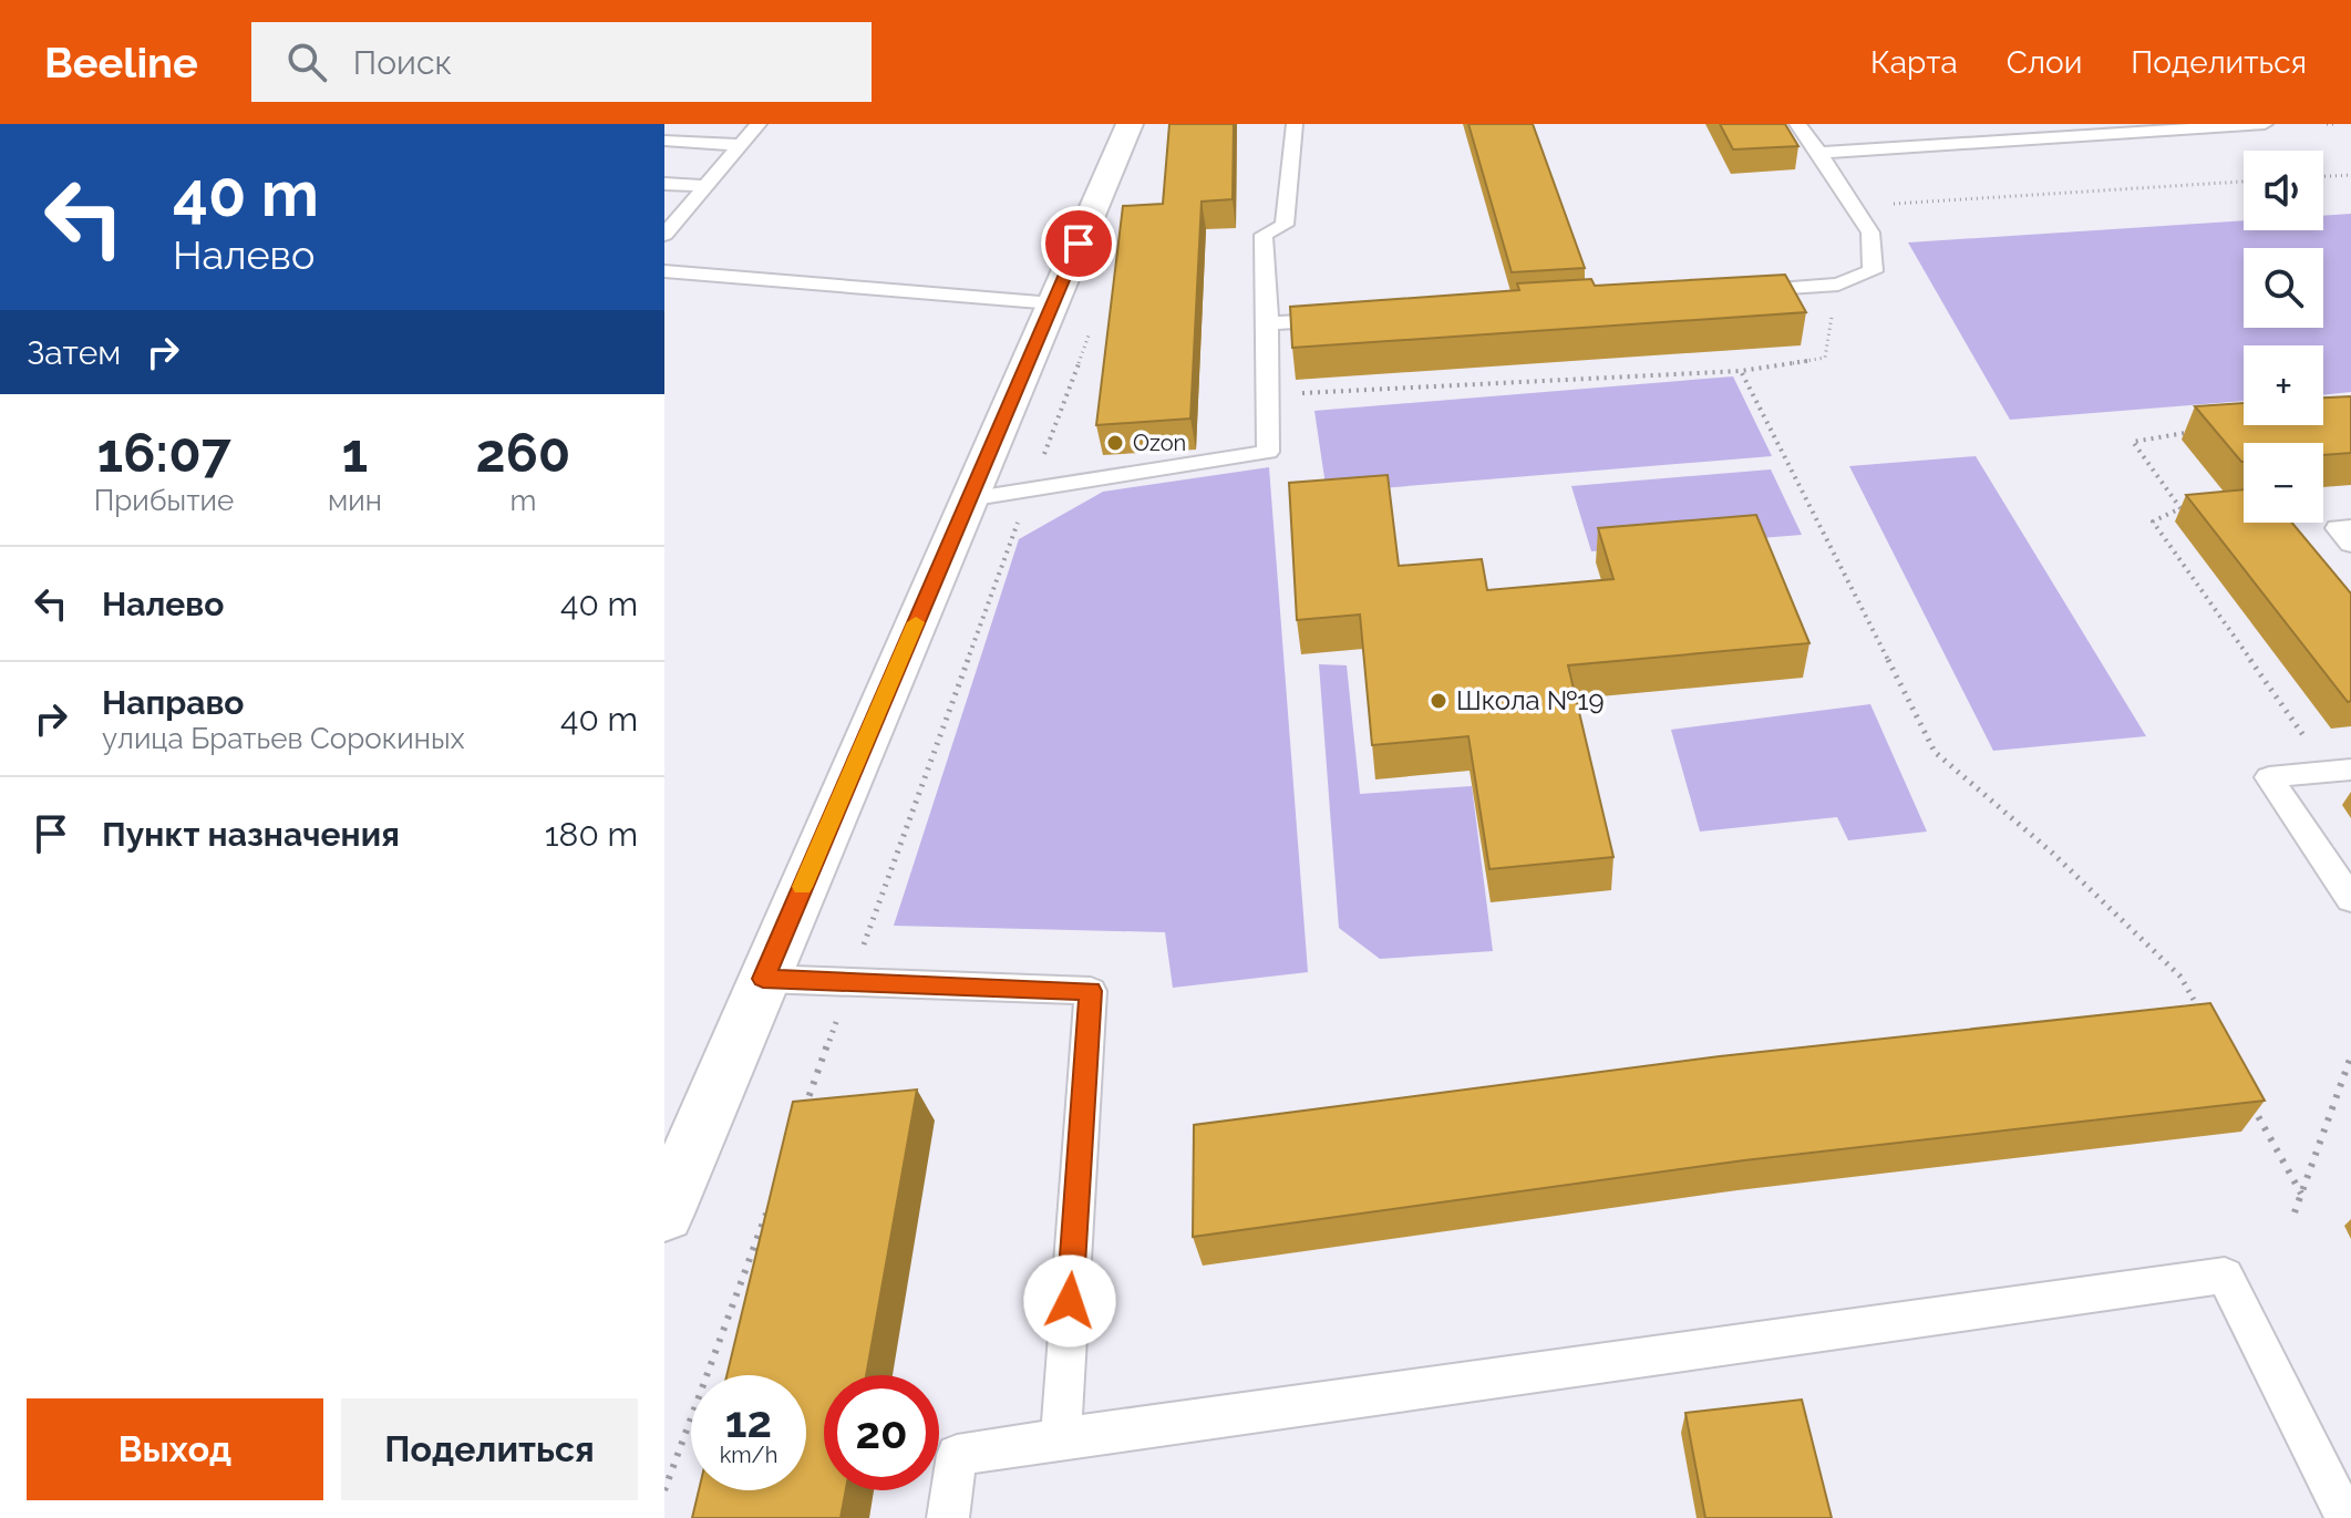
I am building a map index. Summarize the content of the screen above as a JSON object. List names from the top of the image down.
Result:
{
  "places": ["Ozon", "Школа №19"],
  "page": {
    "header": "Beeline",
    "search": "Поиск",
    "nav": ["Карта", "Слои", "Поделиться"],
    "turn": ["40 m", "Налево"],
    "map_buttons": ["+", "−"],
    "then": "Затем",
    "eta": [
      "16:07",
      "Прибытие",
      "1",
      "мин",
      "260",
      "m"
    ],
    "list": [
      {
        "name": "Налево",
        "value": "40 m"
      },
      {
        "name": "Направо",
        "note": "улица Братьев Сорокиных",
        "value": "40 m"
      },
      {
        "name": "Пункт назначения",
        "value": "180 m"
      }
    ],
    "speed": "12 km/h",
    "limit": "20",
    "buttons": ["Выход", "Поделиться"]
  }
}
